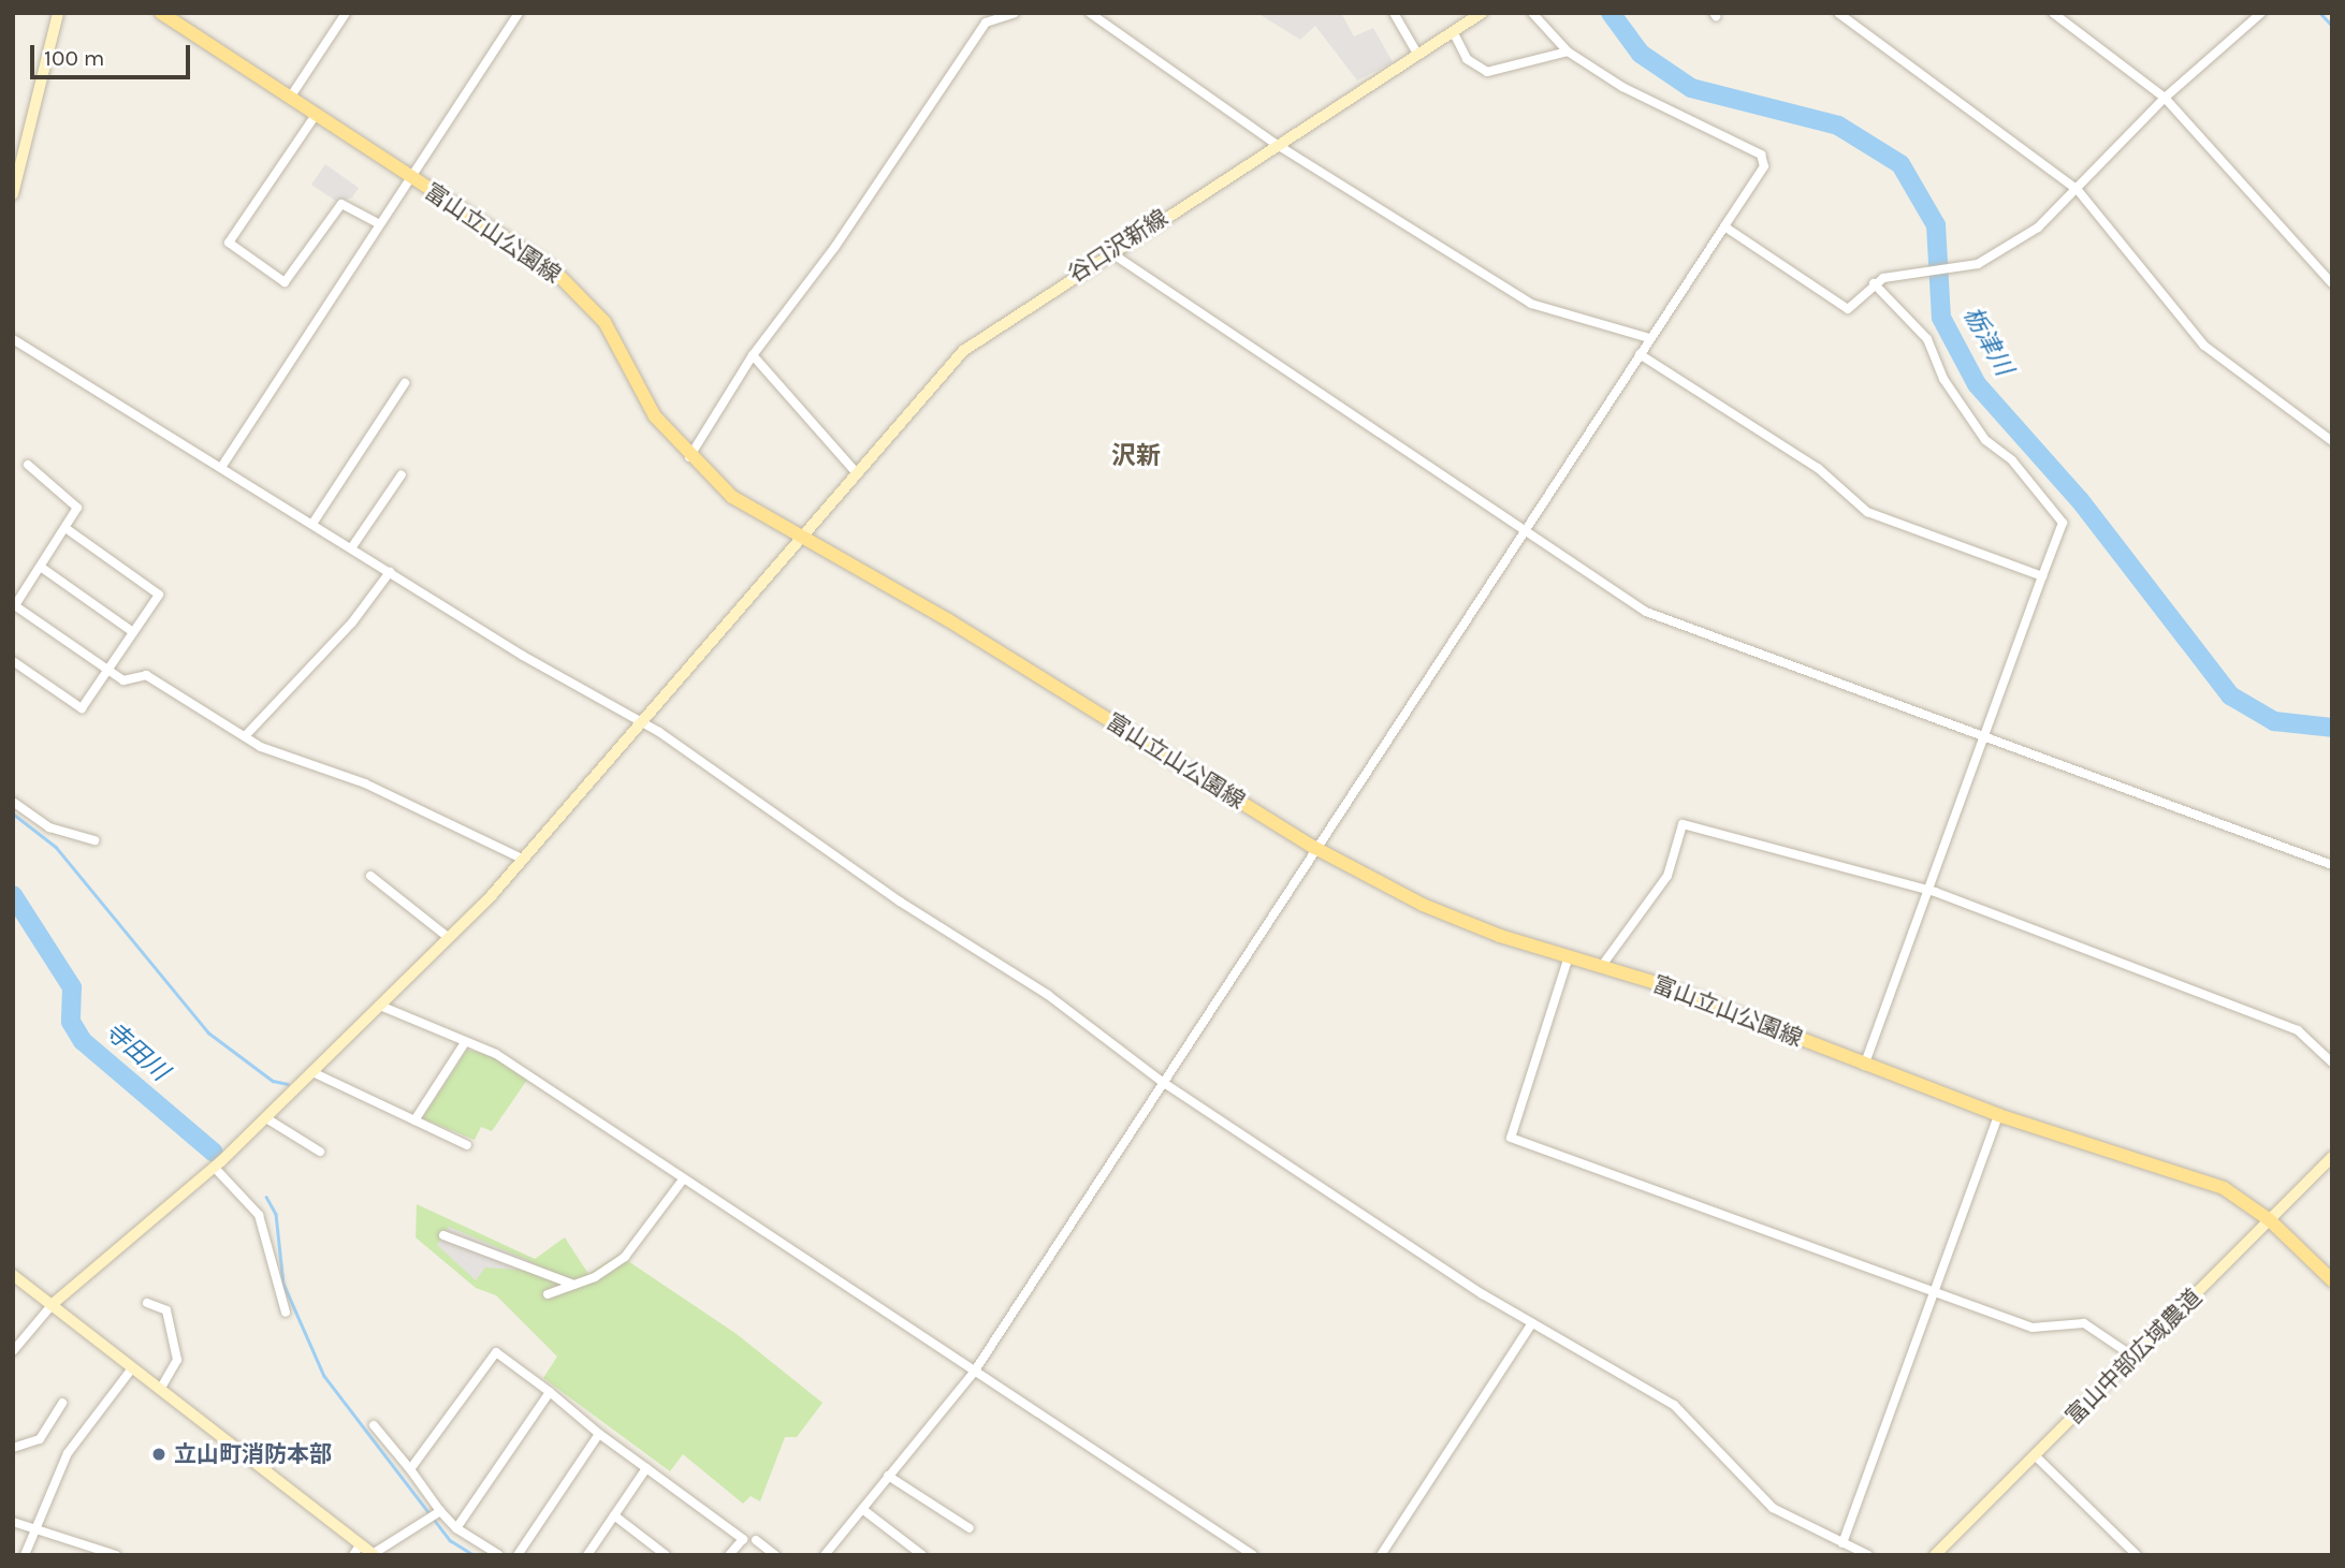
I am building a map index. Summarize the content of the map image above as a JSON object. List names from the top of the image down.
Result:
{
  "streets": {
    "main road": ["富山立山公園線"],
    "street": ["谷口沢新線", "富山中部広域農道"]
  },
  "crossings": [
    ["富山立山公園線", "谷口沢新線"],
    ["富山立山公園線", "富山中部広域農道"]
  ],
  "districts": ["沢新"],
  "water": ["栃津川", "寺田川"],
  "places": ["立山町消防本部"],
  "scale_bar": "100 m"
}
